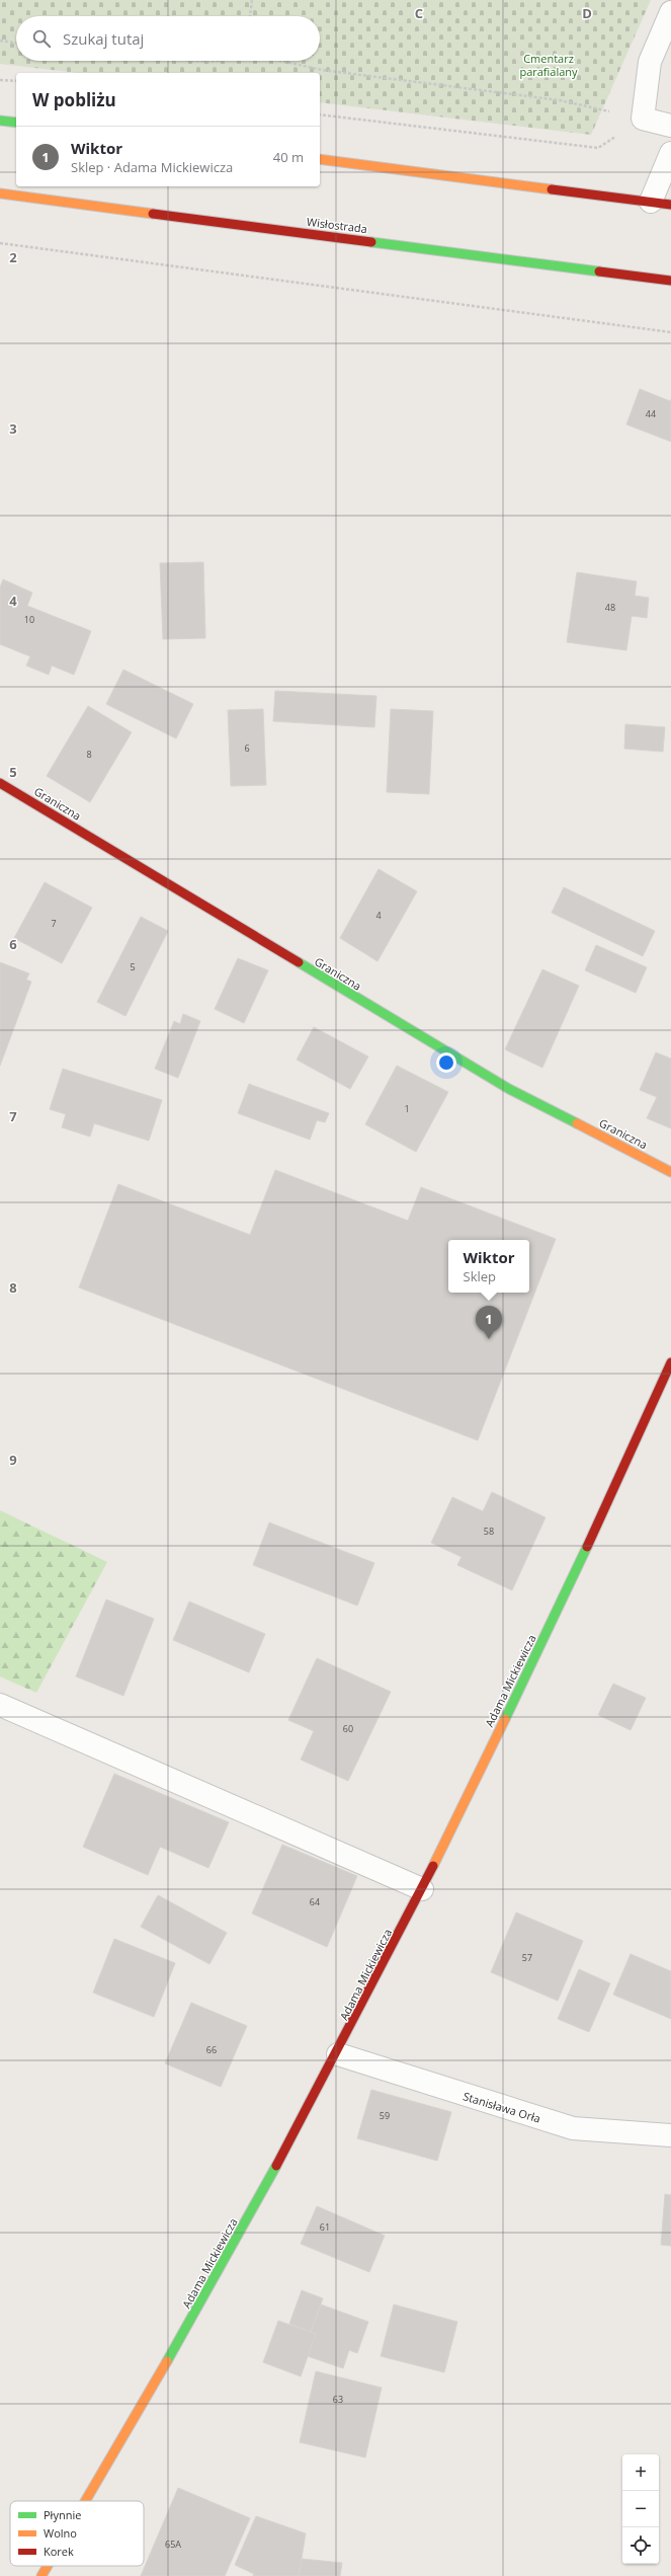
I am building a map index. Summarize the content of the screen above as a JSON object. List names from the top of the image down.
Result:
{
  "streets": {
    "street": [
      "Wisłostrada",
      "Graniczna",
      "Adama Mickiewicza",
      "Stanisława Orła"
    ]
  },
  "crossings": [
    ["Adama Mickiewicza", "Stanisława Orła"]
  ],
  "parks": ["Cmentarz parafialany"],
  "house_numbers": [
    "44",
    "48",
    "10",
    "6",
    "8",
    "4",
    "7",
    "5",
    "1",
    "58",
    "60",
    "64",
    "57",
    "66",
    "59",
    "61",
    "63",
    "65A"
  ],
  "legend": ["Płynnie", "Wolno", "Korek"],
  "page": {
    "search": "Szukaj tutaj",
    "heading": "W pobliżu",
    "list": [
      {
        "mark": "1",
        "name": "Wiktor",
        "note": "Sklep · Adama Mickiewicza",
        "value": "40 m"
      }
    ],
    "popup": ["Wiktor", "Sklep"],
    "pins": "1",
    "map_buttons": ["+", "−"]
  },
  "grid": {
    "columns": ["C", "D"],
    "rows": [
      "2",
      "3",
      "4",
      "5",
      "6",
      "7",
      "8",
      "9"
    ]
  }
}
